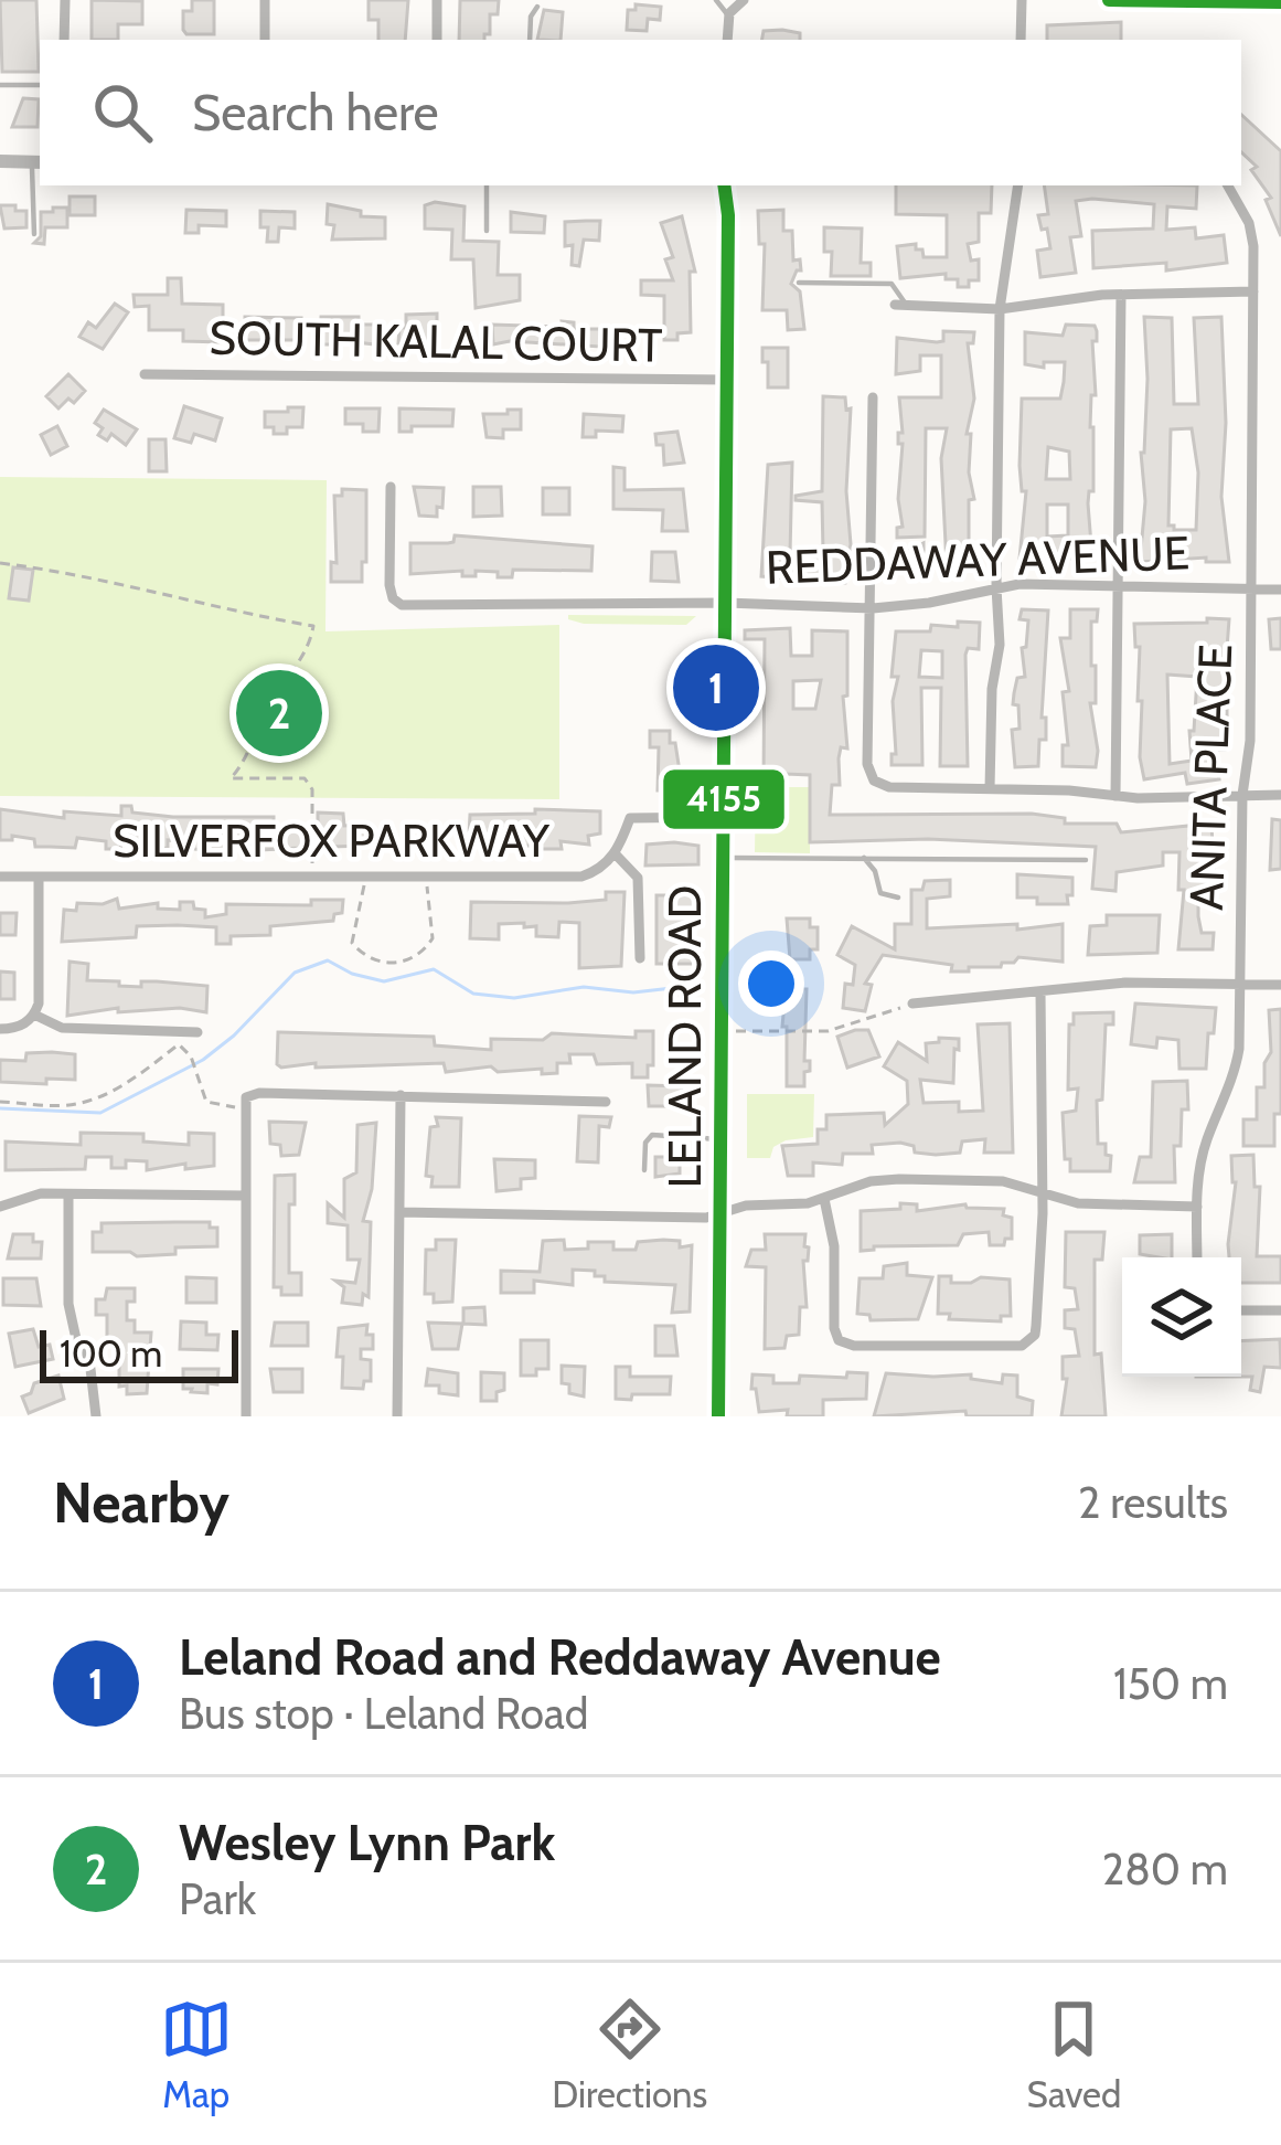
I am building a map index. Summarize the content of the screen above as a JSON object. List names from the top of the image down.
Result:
{
  "streets": {
    "street": [
      "SOUTH KALAL COURT",
      "REDDAWAY AVENUE",
      "ANITA PLACE",
      "SILVERFOX PARKWAY",
      "LELAND ROAD"
    ]
  },
  "crossings": [
    ["SOUTH KALAL COURT", "LELAND ROAD"],
    ["REDDAWAY AVENUE", "ANITA PLACE"],
    ["REDDAWAY AVENUE", "LELAND ROAD"],
    ["SILVERFOX PARKWAY", "LELAND ROAD"]
  ],
  "lines": ["transit line 4155"],
  "scale_bar": "100 m",
  "page": {
    "search": "Search here",
    "pins": ["1", "2"],
    "scale": "100 m",
    "heading": ["Nearby", "2 results"],
    "list": [
      {
        "mark": "1",
        "name": "Leland Road and Reddaway Avenue",
        "note": "Bus stop · Leland Road",
        "value": "150 m"
      },
      {
        "mark": "2",
        "name": "Wesley Lynn Park",
        "note": "Park",
        "value": "280 m"
      }
    ],
    "nav": ["Map", "Directions", "Saved"]
  }
}
